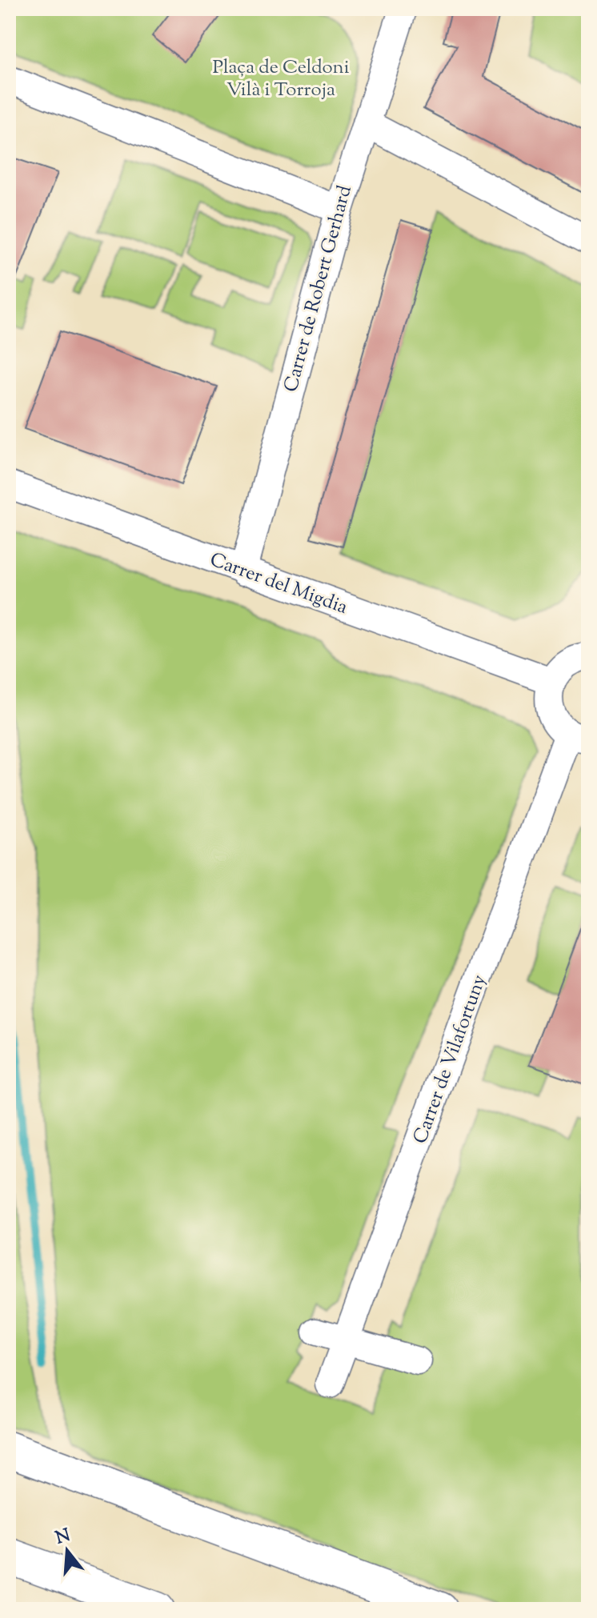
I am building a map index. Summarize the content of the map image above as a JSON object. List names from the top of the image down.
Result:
{
  "streets": {
    "street": ["Carrer de Robert Gerhard", "Carrer del Migdia", "Carrer de Vilafortuny"]
  },
  "crossings": [
    ["Carrer de Robert Gerhard", "Carrer del Migdia"]
  ],
  "parks": ["Plaça de Celdoni Vilà i Torroja"],
  "north": "top"
}
